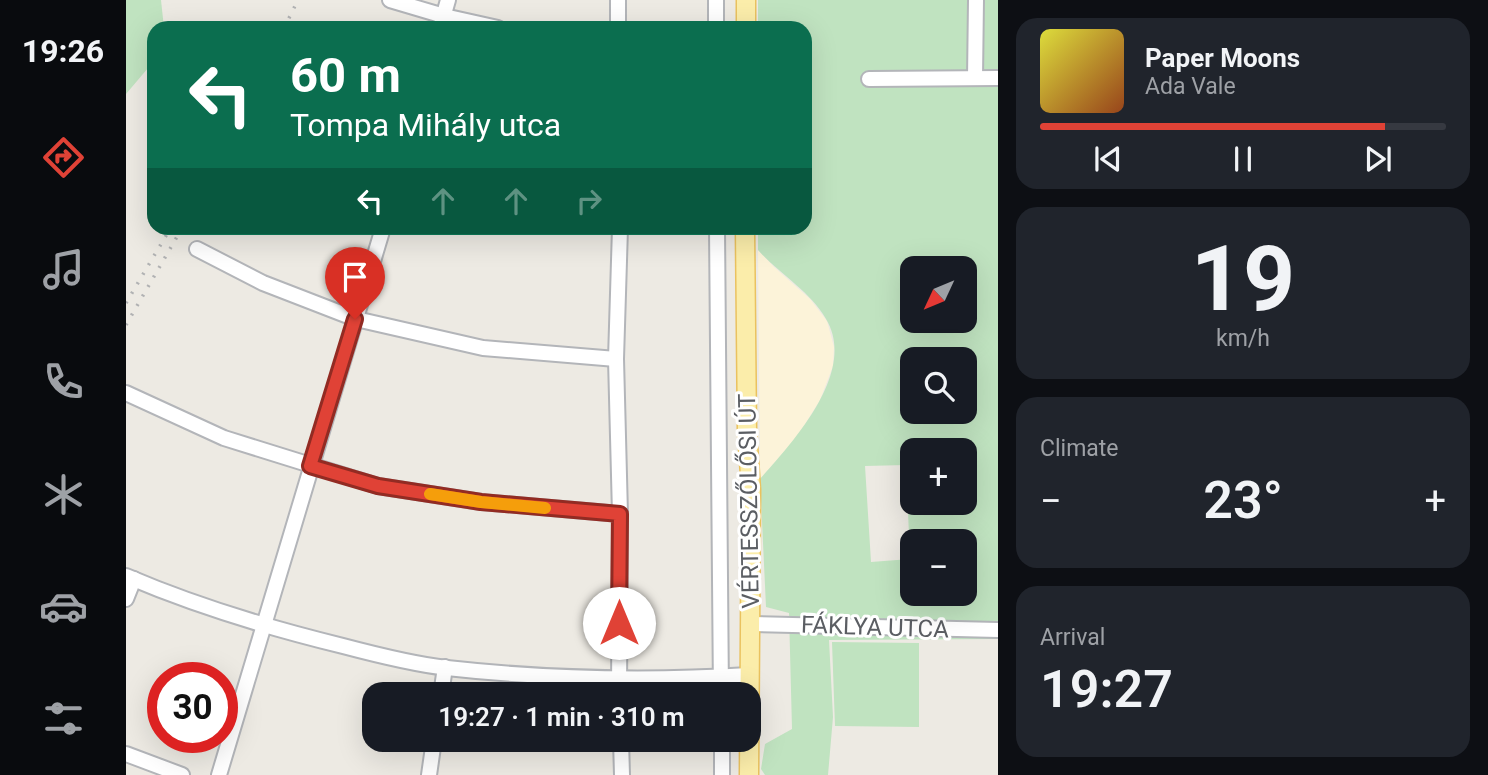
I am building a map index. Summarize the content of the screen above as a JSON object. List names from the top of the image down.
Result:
{
  "streets": {
    "main road": ["VÉRTESSZŐLŐSI ÚT"],
    "street": ["FÁKLYA UTCA"]
  },
  "crossings": [
    ["VÉRTESSZŐLŐSI ÚT", "FÁKLYA UTCA"]
  ],
  "north": "bottom left",
  "page": {
    "tabs": "19:26",
    "turn": ["60 m", "Tompa Mihály utca"],
    "song": ["Paper Moons", "Ada Vale"],
    "tile": [
      ["19", "km/h"],
      "Climate",
      ["Arrival", "19:27"]
    ],
    "map_buttons": ["+", "−"],
    "heat": ["−", "23°", "+"],
    "limit": "30",
    "trip": "19:27 · 1 min · 310 m"
  }
}
